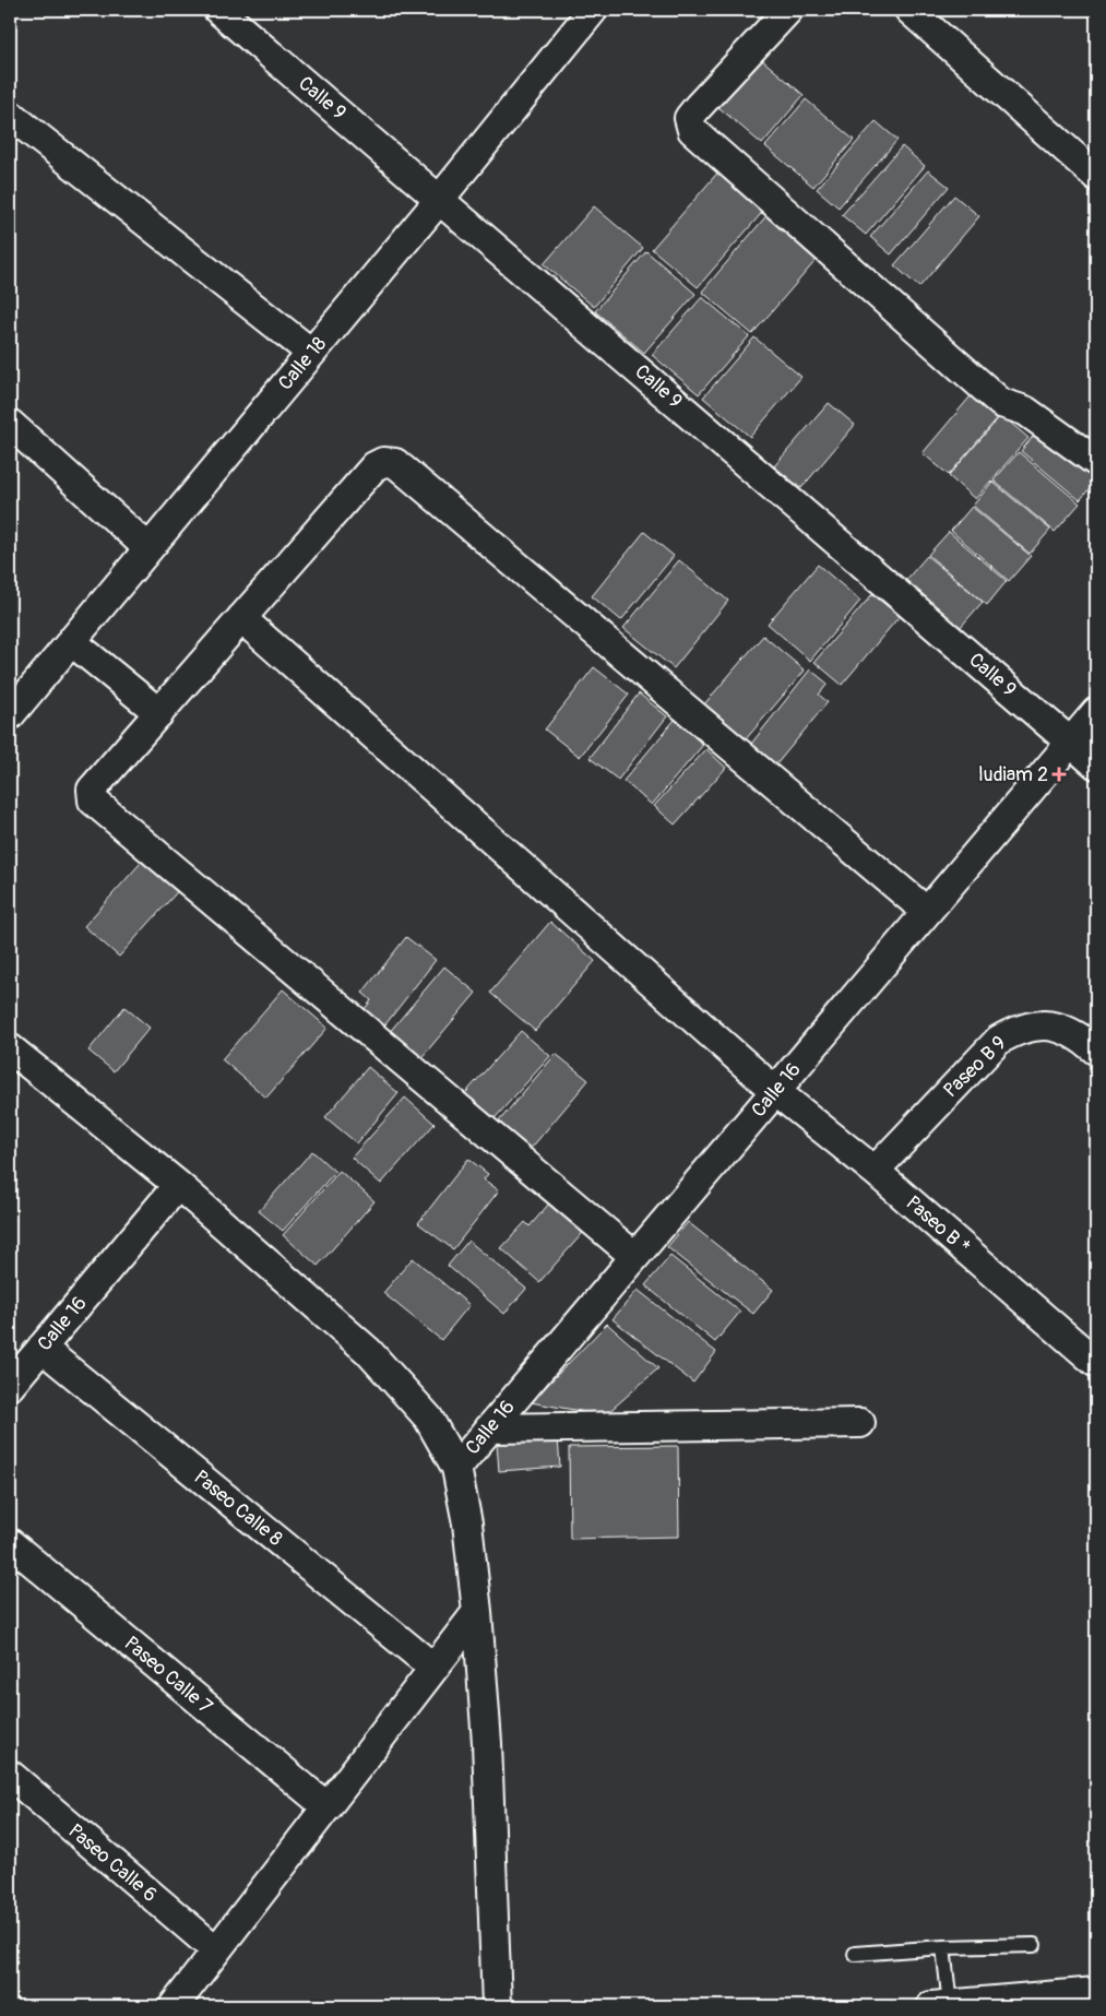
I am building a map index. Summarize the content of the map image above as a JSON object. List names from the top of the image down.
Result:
{
  "streets": {
    "street": [
      "Calle 9",
      "Calle 18",
      "Paseo B 9",
      "Calle 16",
      "Paseo B *",
      "Paseo Calle 8",
      "Paseo Calle 7",
      "Paseo Calle 6"
    ]
  },
  "crossings": [
    ["Calle 9", "Calle 18"],
    ["Calle 9", "Calle 16"],
    ["Paseo B 9", "Paseo B *"],
    ["Calle 16", "Paseo B *"],
    ["Calle 16", "Paseo Calle 8"]
  ],
  "places": {
    "health": ["ludiam 2"]
  }
}
